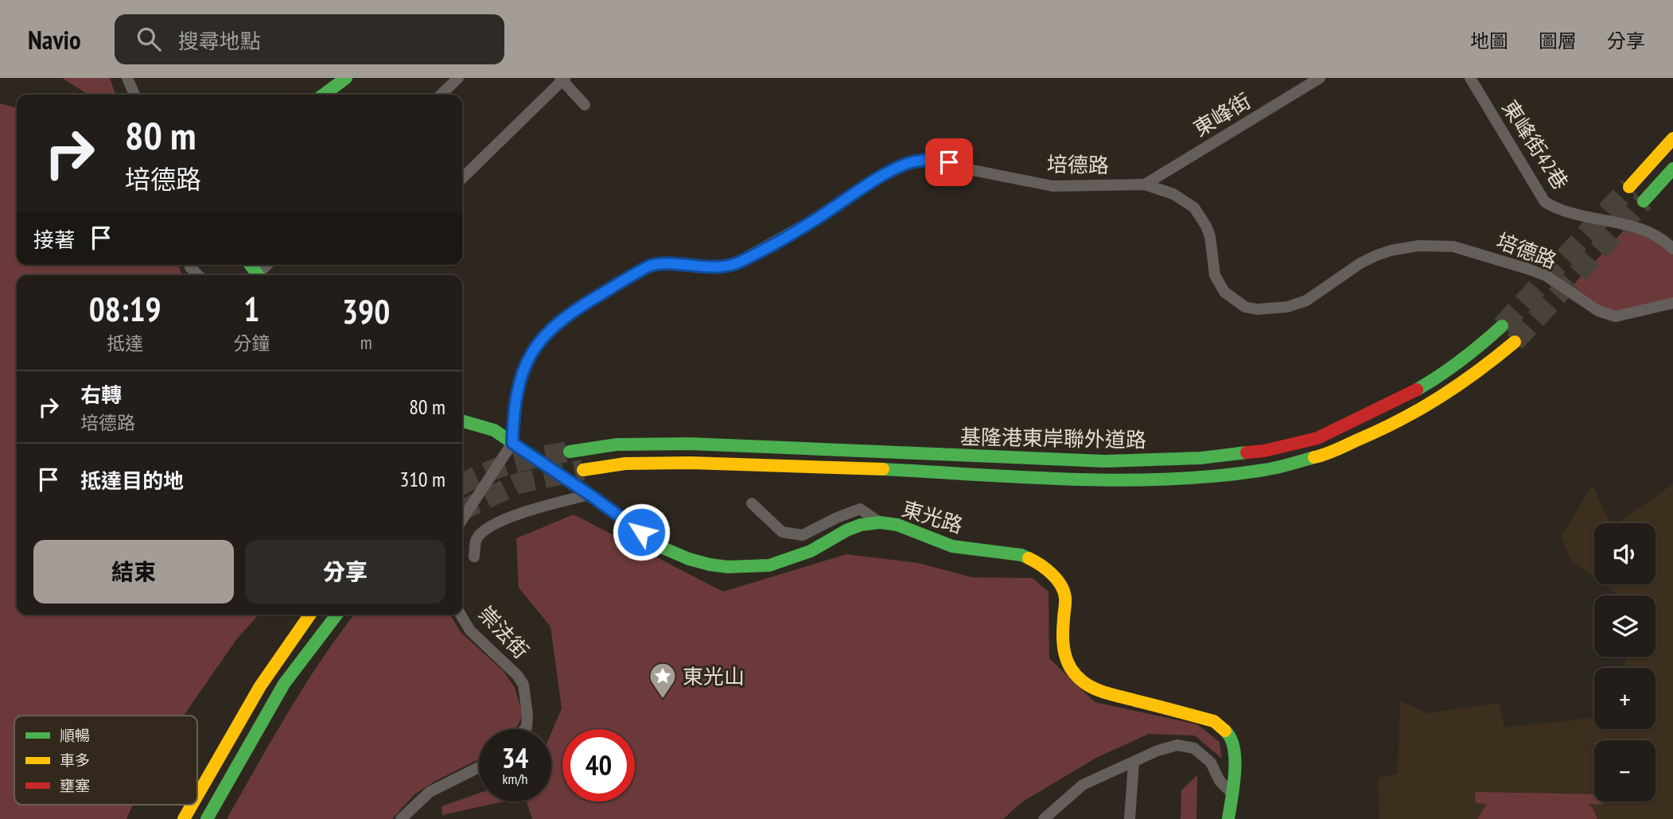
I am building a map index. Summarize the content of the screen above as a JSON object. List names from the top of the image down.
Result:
{
  "streets": {
    "main road": ["基隆港東岸聯外道路", "東光路"],
    "street": [
      "東峰街",
      "東峰街42巷",
      "培德路",
      "崇法街"
    ]
  },
  "crossings": [
    ["東峰街", "培德路"],
    ["培德路", "東光路"]
  ],
  "places": {
    "place": ["東光山"]
  },
  "legend": ["順暢", "車多", "壅塞"],
  "page": {
    "header": "Navio",
    "search": "搜尋地點",
    "nav": ["地圖", "圖層", "分享"],
    "turn": ["80 m", "培德路"],
    "then": "接著",
    "eta": [
      "08:19",
      "抵達",
      "1",
      "分鐘",
      "390",
      "m"
    ],
    "list": [
      {
        "name": "右轉",
        "note": "培德路",
        "value": "80 m"
      },
      {
        "name": "抵達目的地",
        "value": "310 m"
      }
    ],
    "map_buttons": ["+", "−"],
    "buttons": ["結束", "分享"],
    "speed": "34 km/h",
    "limit": "40"
  }
}
